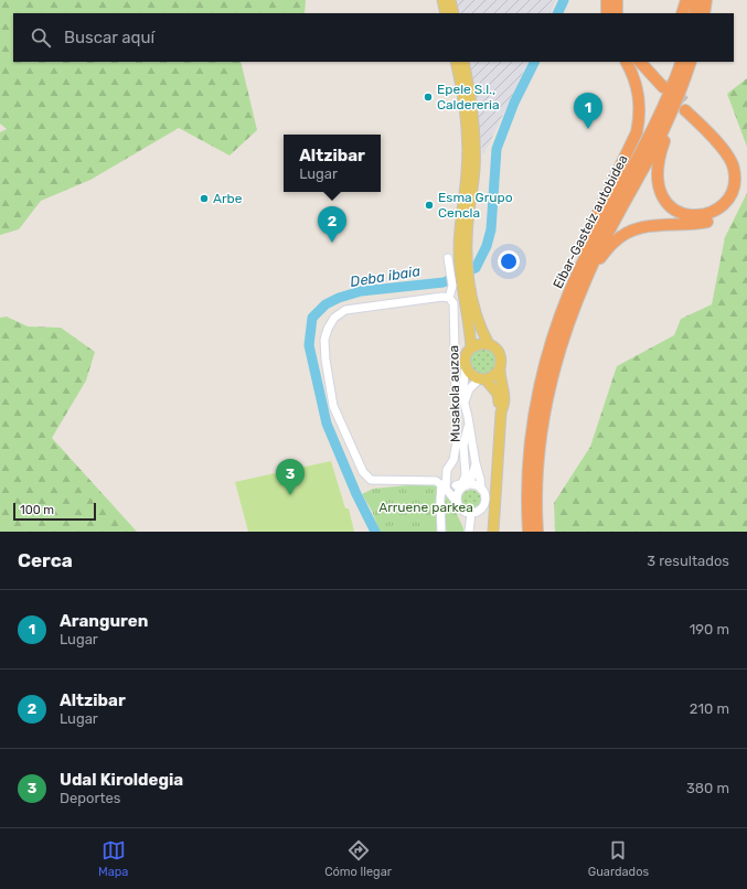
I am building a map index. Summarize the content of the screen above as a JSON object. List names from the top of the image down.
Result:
{
  "streets": {
    "highway": ["Eibar-Gasteiz autobidea"],
    "street": ["Musakola auzoa"]
  },
  "water": ["Deba ibaia"],
  "parks": ["Arruene parkea"],
  "places": ["Epele S.l., Caldereria", "Arbe", "Esma Grupo Cencla"],
  "scale_bar": "100 m",
  "page": {
    "search": "Buscar aquí",
    "pins": ["1", "2", "3"],
    "popup": ["Altzibar", "Lugar"],
    "scale": "100 m",
    "heading": ["Cerca", "3 resultados"],
    "list": [
      {
        "mark": "1",
        "name": "Aranguren",
        "note": "Lugar",
        "value": "190 m"
      },
      {
        "mark": "2",
        "name": "Altzibar",
        "note": "Lugar",
        "value": "210 m"
      },
      {
        "mark": "3",
        "name": "Udal Kiroldegia",
        "note": "Deportes",
        "value": "380 m"
      }
    ],
    "nav": ["Mapa", "Cómo llegar", "Guardados"]
  }
}
